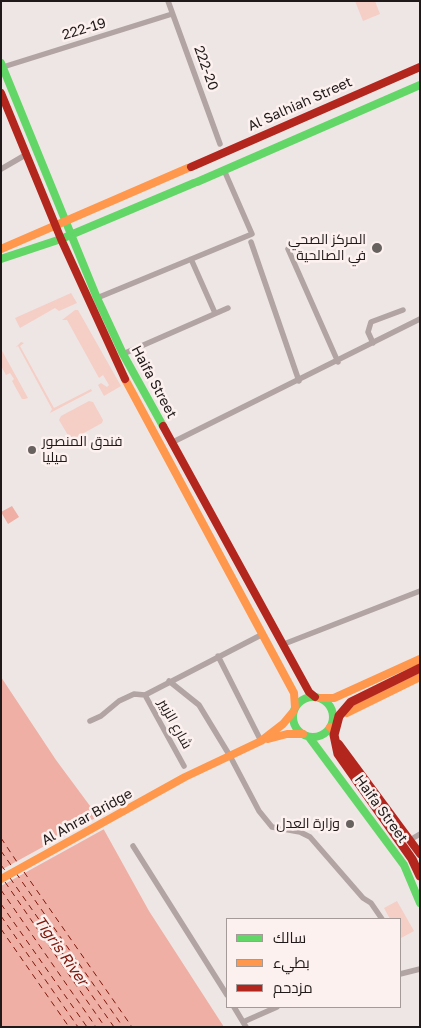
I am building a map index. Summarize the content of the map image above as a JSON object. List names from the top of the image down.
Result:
{
  "streets": {
    "main road": ["Al Salhiah Street", "Haifa Street", "Al Ahrar Bridge"],
    "street": ["222-19", "222-20", "شارع الزبير"]
  },
  "crossings": [
    ["222-19", "222-20"],
    ["222-19", "Haifa Street"],
    ["Al Salhiah Street", "Haifa Street"]
  ],
  "water": ["Tigris River"],
  "places": ["المركز الصحي في الصالحية", "فندق المنصور ميليا", "وزارة العدل"],
  "legend": ["سالك", "بطيء", "مزدحم"]
}
